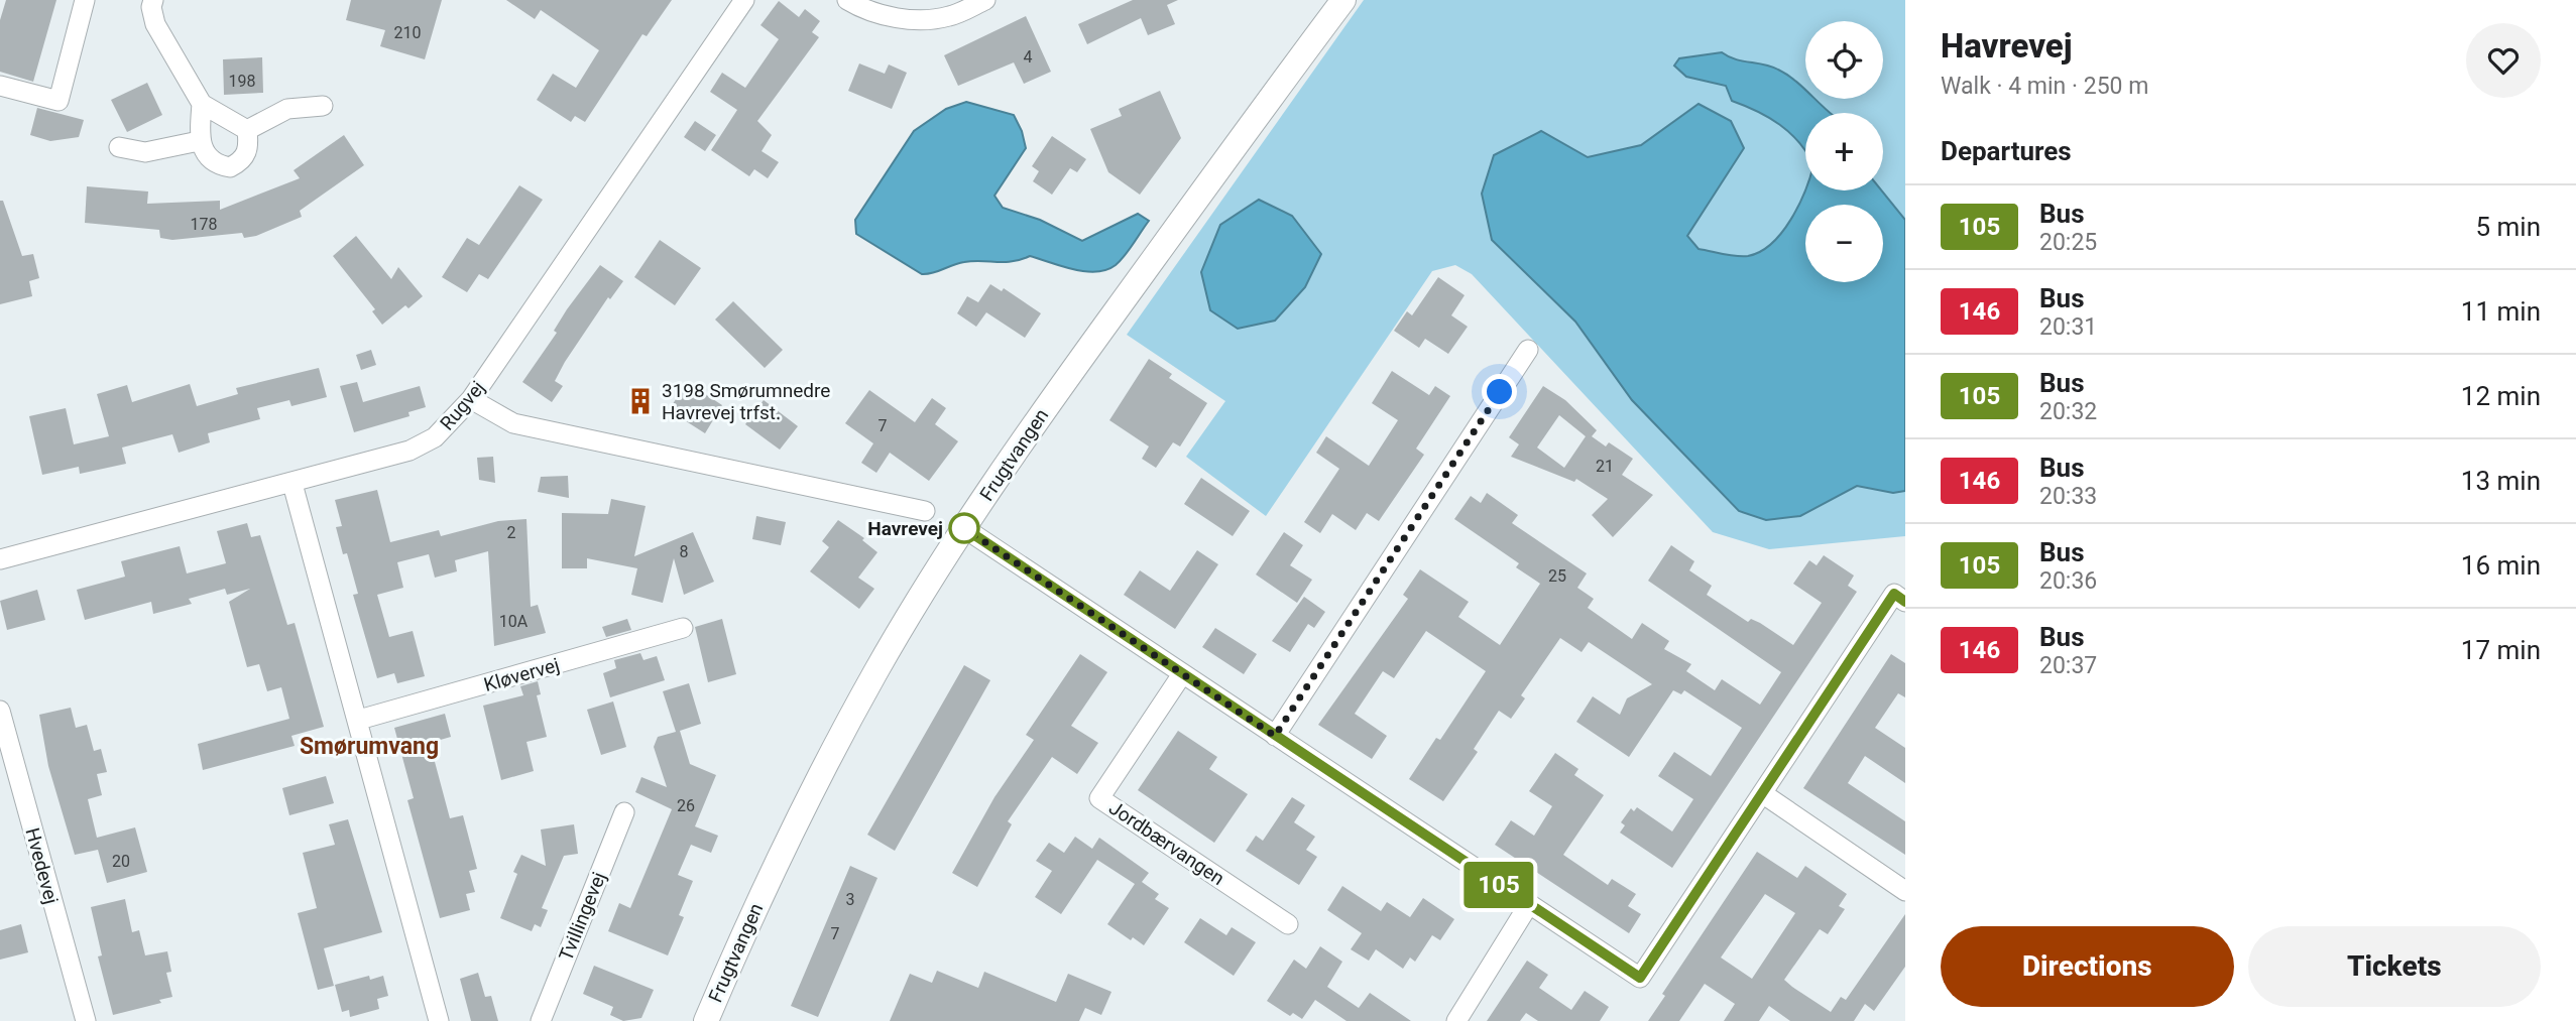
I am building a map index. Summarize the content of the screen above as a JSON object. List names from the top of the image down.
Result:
{
  "streets": {
    "street": [
      "Rugvej",
      "Frugtvangen",
      "Kløvervej",
      "Jordbærvangen",
      "Hvedevej",
      "Tvillingevej"
    ]
  },
  "districts": ["Smørumvang"],
  "places": {
    "building": ["3198 Smørumnedre Havrevej trfst."],
    "other": ["Havrevej"]
  },
  "lines": ["bus line 105"],
  "house_numbers": [
    "210",
    "4",
    "198",
    "178",
    "7",
    "21",
    "2",
    "8",
    "25",
    "10A",
    "26",
    "20",
    "3",
    "7"
  ],
  "page": {
    "on_map": "105",
    "heading": [
      ["Havrevej", "Walk · 4 min · 250 m"],
      "Departures"
    ],
    "map_buttons": ["+", "−"],
    "list": [
      {
        "mark": "105",
        "name": "Bus",
        "note": "20:25",
        "value": "5 min"
      },
      {
        "mark": "146",
        "name": "Bus",
        "note": "20:31",
        "value": "11 min"
      },
      {
        "mark": "105",
        "name": "Bus",
        "note": "20:32",
        "value": "12 min"
      },
      {
        "mark": "146",
        "name": "Bus",
        "note": "20:33",
        "value": "13 min"
      },
      {
        "mark": "105",
        "name": "Bus",
        "note": "20:36",
        "value": "16 min"
      },
      {
        "mark": "146",
        "name": "Bus",
        "note": "20:37",
        "value": "17 min"
      }
    ],
    "buttons": ["Directions", "Tickets"]
  }
}
